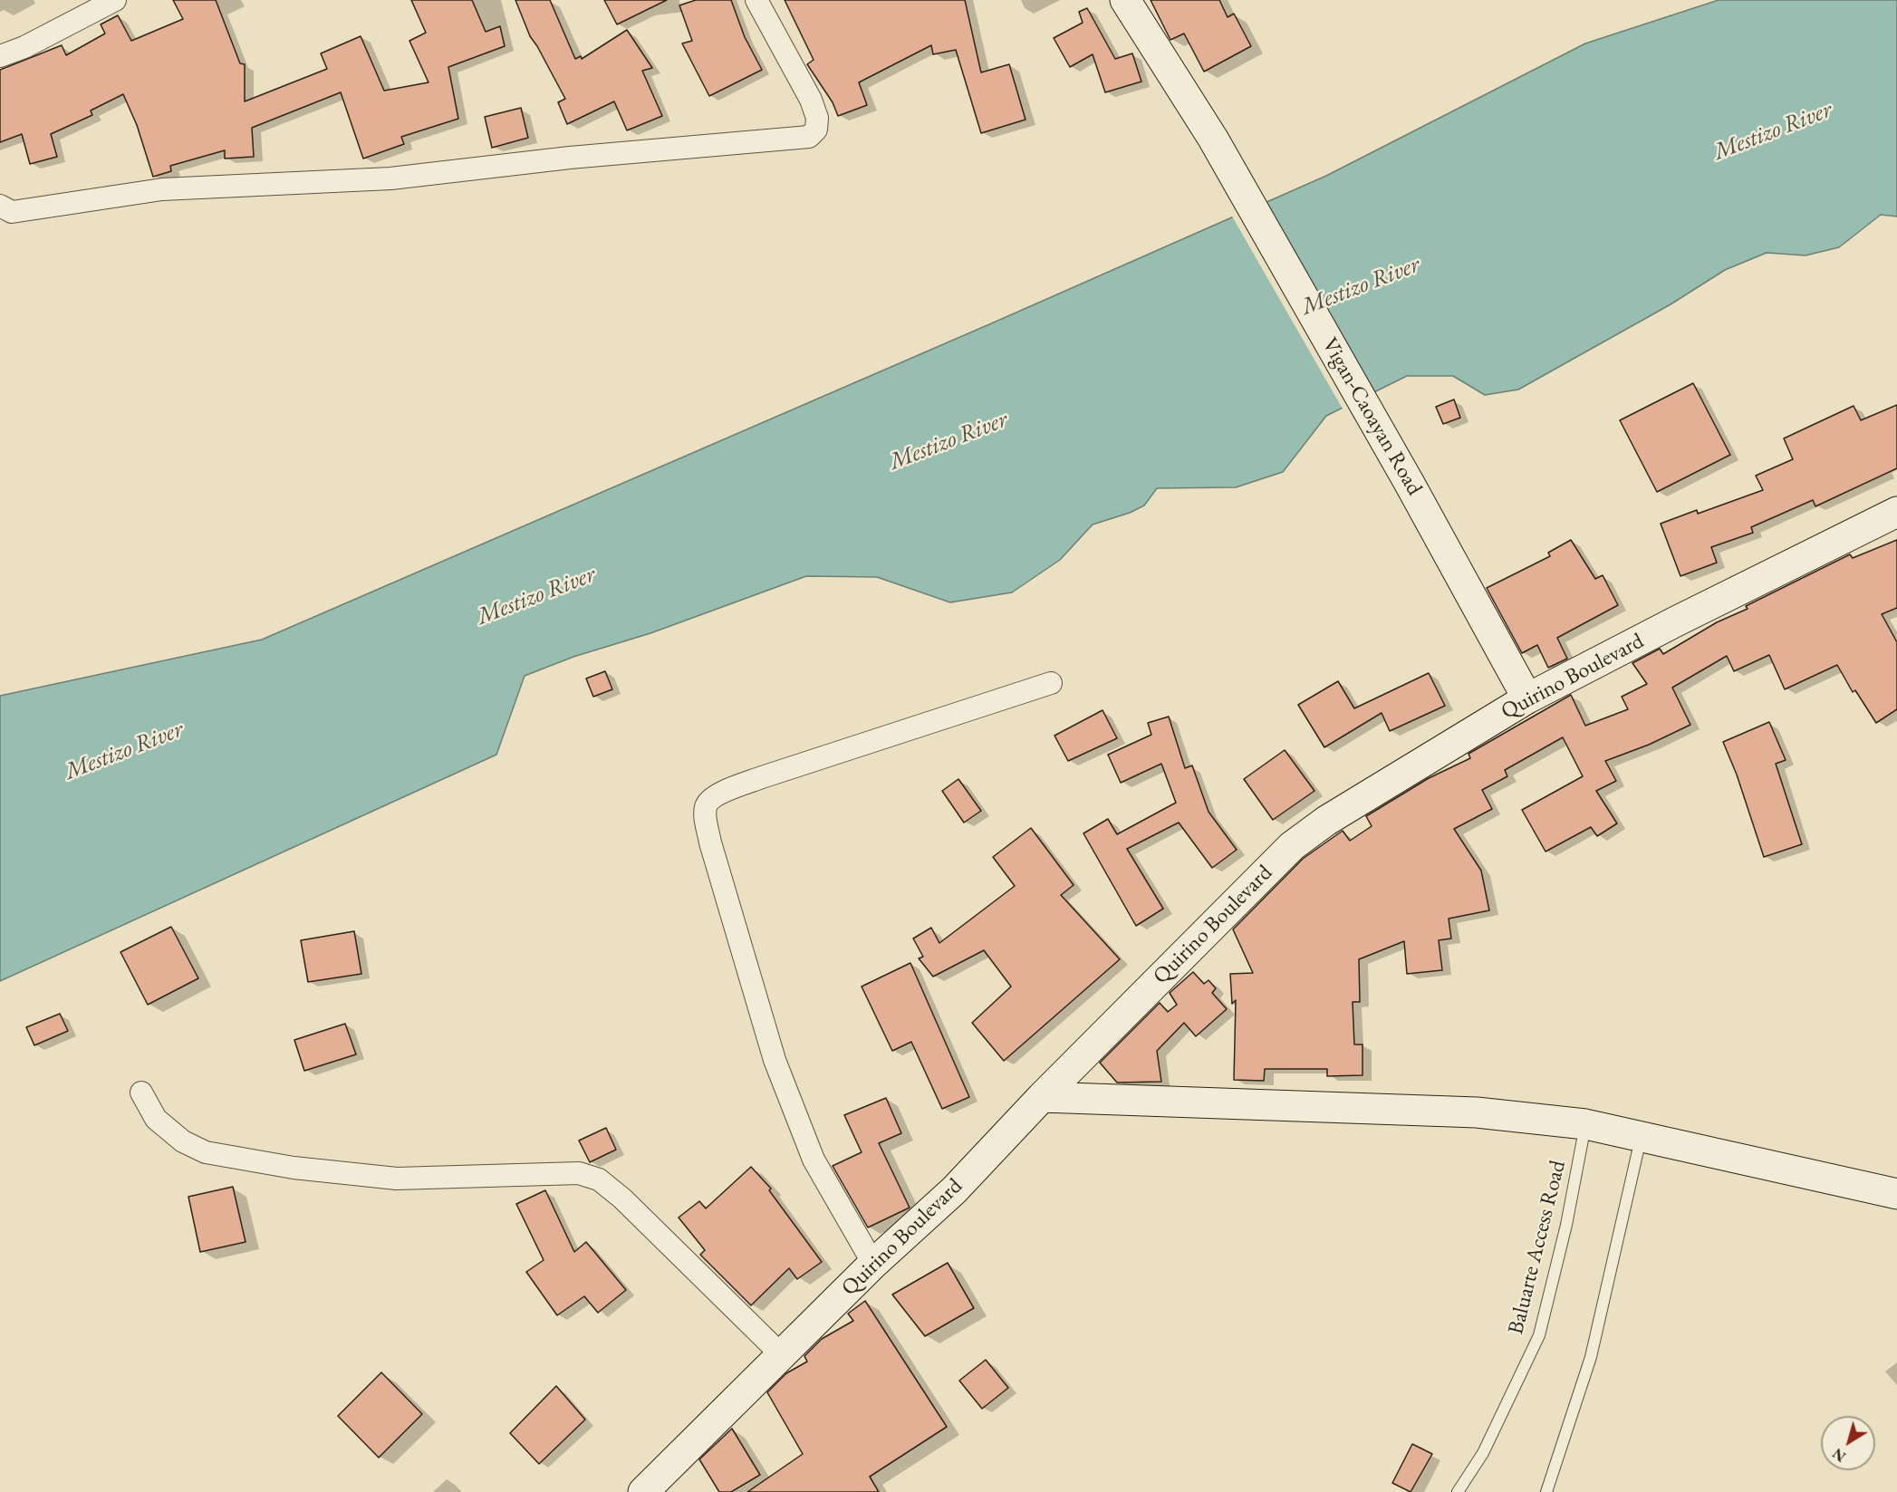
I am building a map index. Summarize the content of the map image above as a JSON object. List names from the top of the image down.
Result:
{
  "streets": {
    "main road": ["Vigan-Caoayan Road", "Quirino Boulevard"],
    "lane": ["Baluarte Access Road"]
  },
  "crossings": [
    ["Vigan-Caoayan Road", "Quirino Boulevard"]
  ],
  "water": ["Mestizo River"],
  "north": "bottom left"
}
